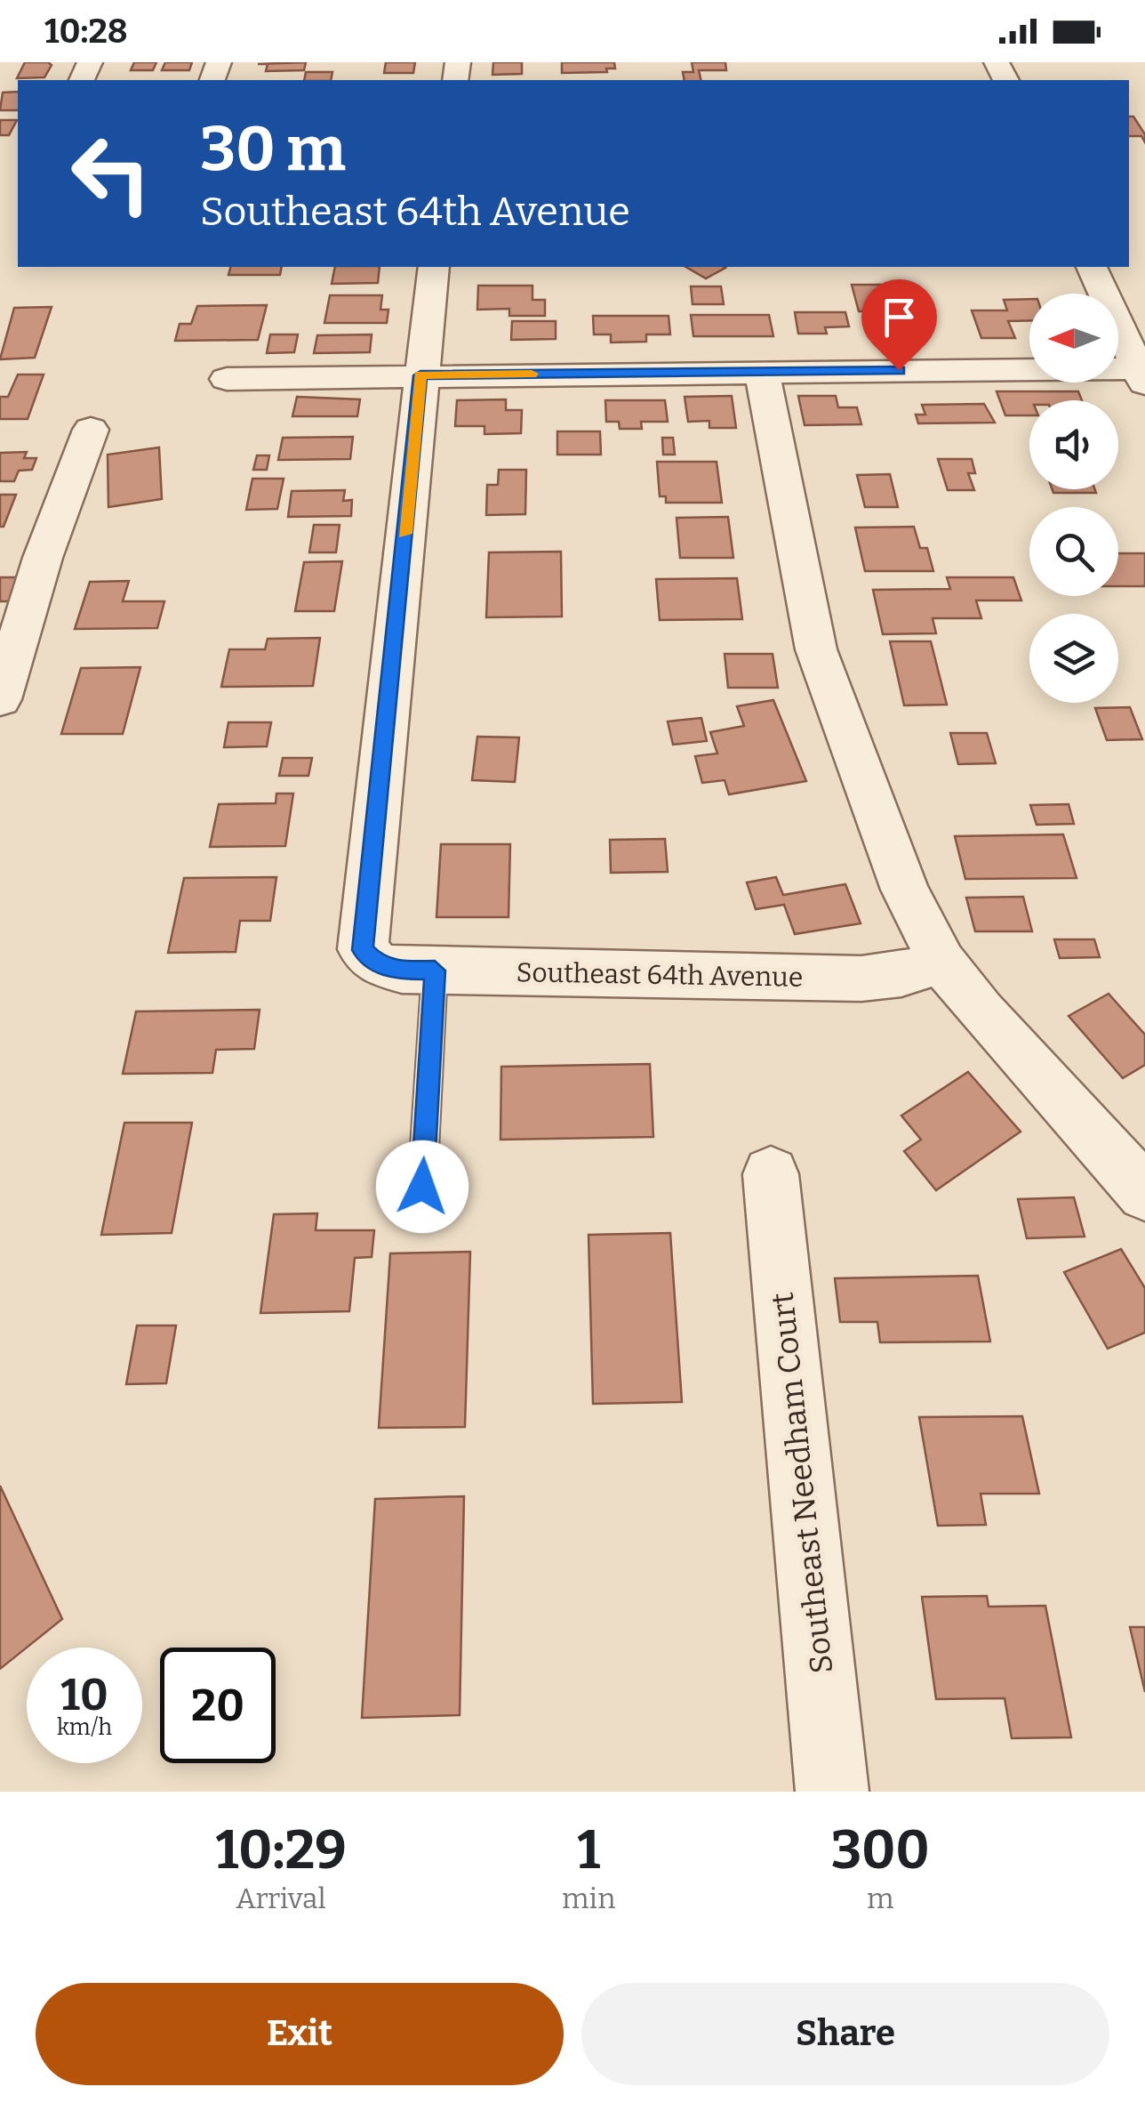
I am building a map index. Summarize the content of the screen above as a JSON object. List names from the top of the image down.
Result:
{
  "streets": {
    "street": ["Southeast 64th Avenue", "Southeast Needham Court"]
  },
  "north": "left",
  "page": {
    "status": "10:28",
    "turn": ["30 m", "Southeast 64th Avenue"],
    "speed": "10 km/h",
    "limit": "20",
    "eta": [
      "10:29",
      "Arrival",
      "1",
      "min",
      "300",
      "m"
    ],
    "buttons": ["Exit", "Share"]
  }
}
